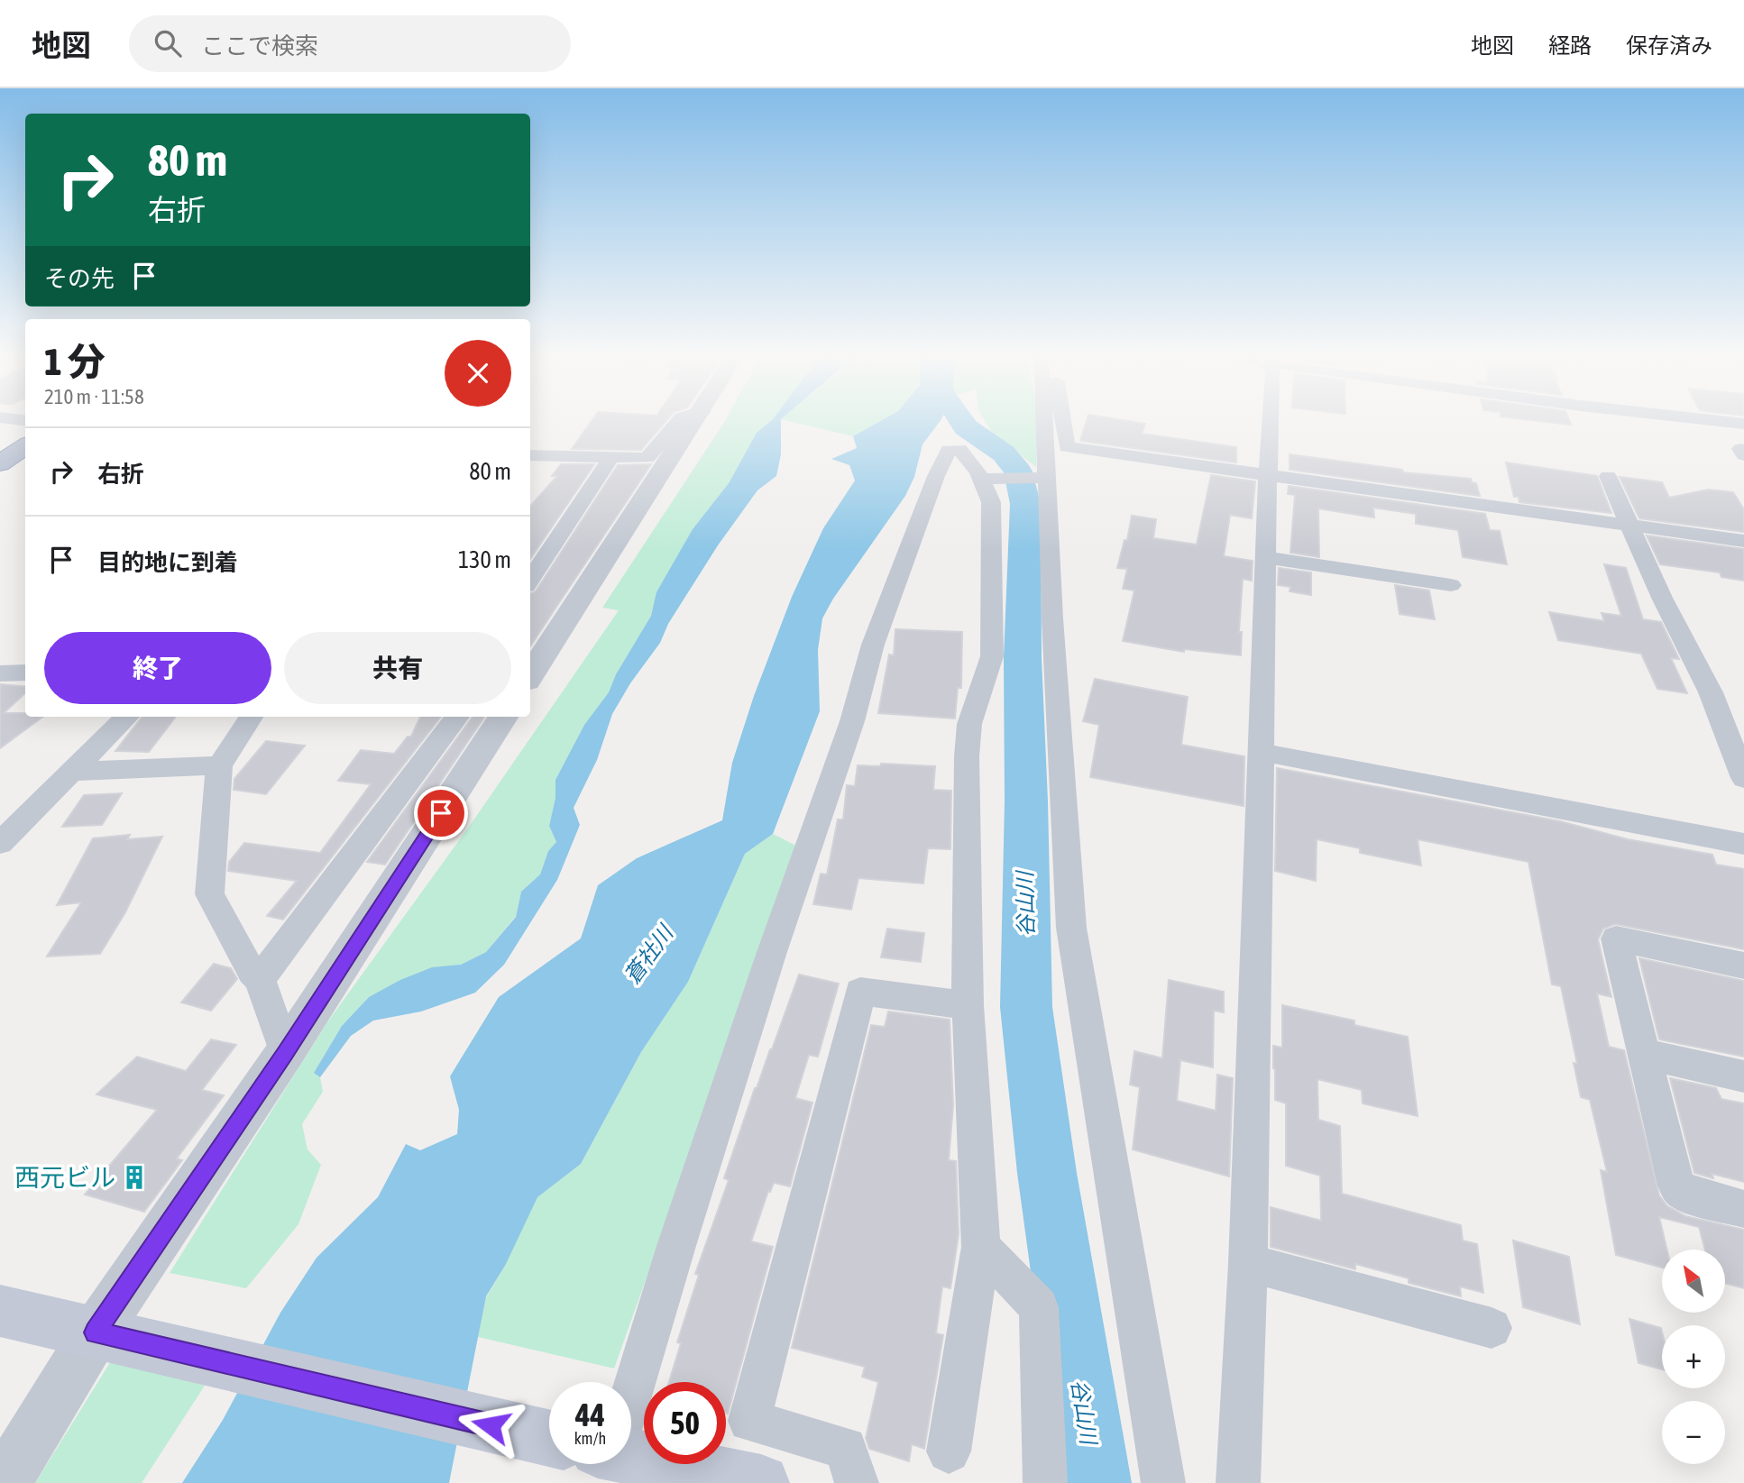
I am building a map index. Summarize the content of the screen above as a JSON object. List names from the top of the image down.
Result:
{
  "water": ["谷山川", "蒼社川"],
  "places": {
    "building": ["西元ビル"]
  },
  "north": "top left",
  "page": {
    "header": "地図",
    "search": "ここで検索",
    "nav": ["地図", "経路", "保存済み"],
    "turn": ["80 m", "右折"],
    "then": "その先",
    "heading": ["1 分", "210 m · 11:58"],
    "list": [
      {
        "name": "右折",
        "value": "80 m"
      },
      {
        "name": "目的地に到着",
        "value": "130 m"
      }
    ],
    "buttons": ["終了", "共有"],
    "map_buttons": ["+", "−"],
    "speed": "44 km/h",
    "limit": "50"
  }
}
